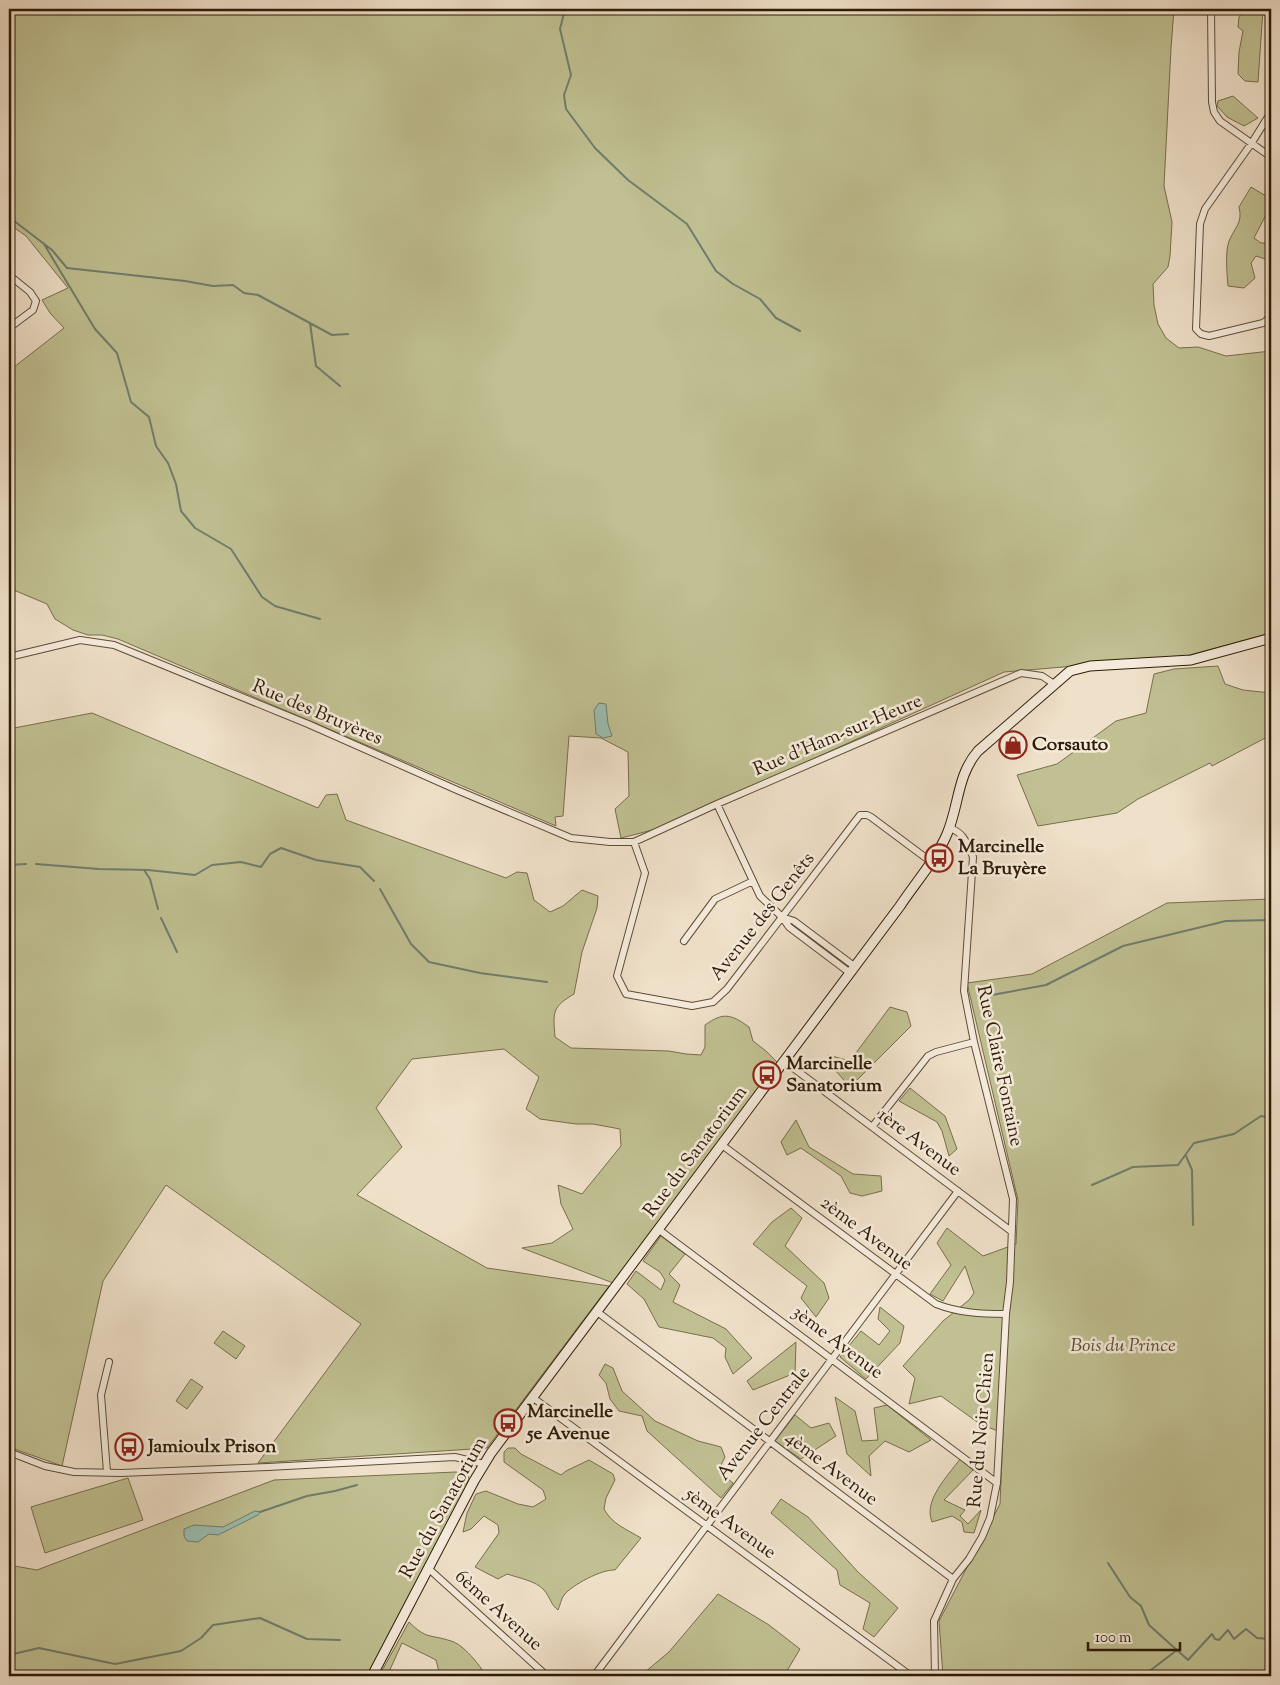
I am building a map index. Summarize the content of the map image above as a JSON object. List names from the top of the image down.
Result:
{
  "streets": {
    "street": [
      "Rue des Bruyères",
      "Rue d'Ham-sur-Heure",
      "Avenue des Genêts",
      "Rue Claire Fontaine",
      "1ère Avenue",
      "Rue du Sanatorium",
      "2ème Avenue",
      "3ème Avenue",
      "Avenue Centrale",
      "Rue du Noir Chien",
      "4ème Avenue",
      "5ème Avenue",
      "6ème Avenue"
    ]
  },
  "crossings": [
    ["Rue des Bruyères", "Rue d'Ham-sur-Heure"],
    ["Rue des Bruyères", "Avenue des Genêts"],
    ["Rue d'Ham-sur-Heure", "Avenue des Genêts"],
    ["Rue d'Ham-sur-Heure", "Rue du Sanatorium"],
    ["Avenue des Genêts", "Rue du Sanatorium"],
    ["Rue Claire Fontaine", "1ère Avenue"],
    ["Rue Claire Fontaine", "Rue du Sanatorium"],
    ["Rue Claire Fontaine", "Rue du Noir Chien"],
    ["1ère Avenue", "Rue du Sanatorium"],
    ["1ère Avenue", "Avenue Centrale"],
    ["1ère Avenue", "Rue du Noir Chien"],
    ["Rue du Sanatorium", "2ème Avenue"],
    ["Rue du Sanatorium", "3ème Avenue"],
    ["Rue du Sanatorium", "4ème Avenue"],
    ["Rue du Sanatorium", "5ème Avenue"],
    ["Rue du Sanatorium", "6ème Avenue"],
    ["2ème Avenue", "Avenue Centrale"],
    ["2ème Avenue", "Rue du Noir Chien"],
    ["3ème Avenue", "Avenue Centrale"],
    ["3ème Avenue", "Rue du Noir Chien"],
    ["Avenue Centrale", "4ème Avenue"],
    ["Avenue Centrale", "5ème Avenue"],
    ["Rue du Noir Chien", "4ème Avenue"]
  ],
  "parks": ["Bois du Prince"],
  "places": {
    "shop": ["Corsauto"],
    "bus stop": [
      "Marcinelle La Bruyère",
      "Marcinelle Sanatorium",
      "Marcinelle 5e Avenue",
      "Jamioulx Prison"
    ]
  },
  "scale_bar": "100 m"
}
